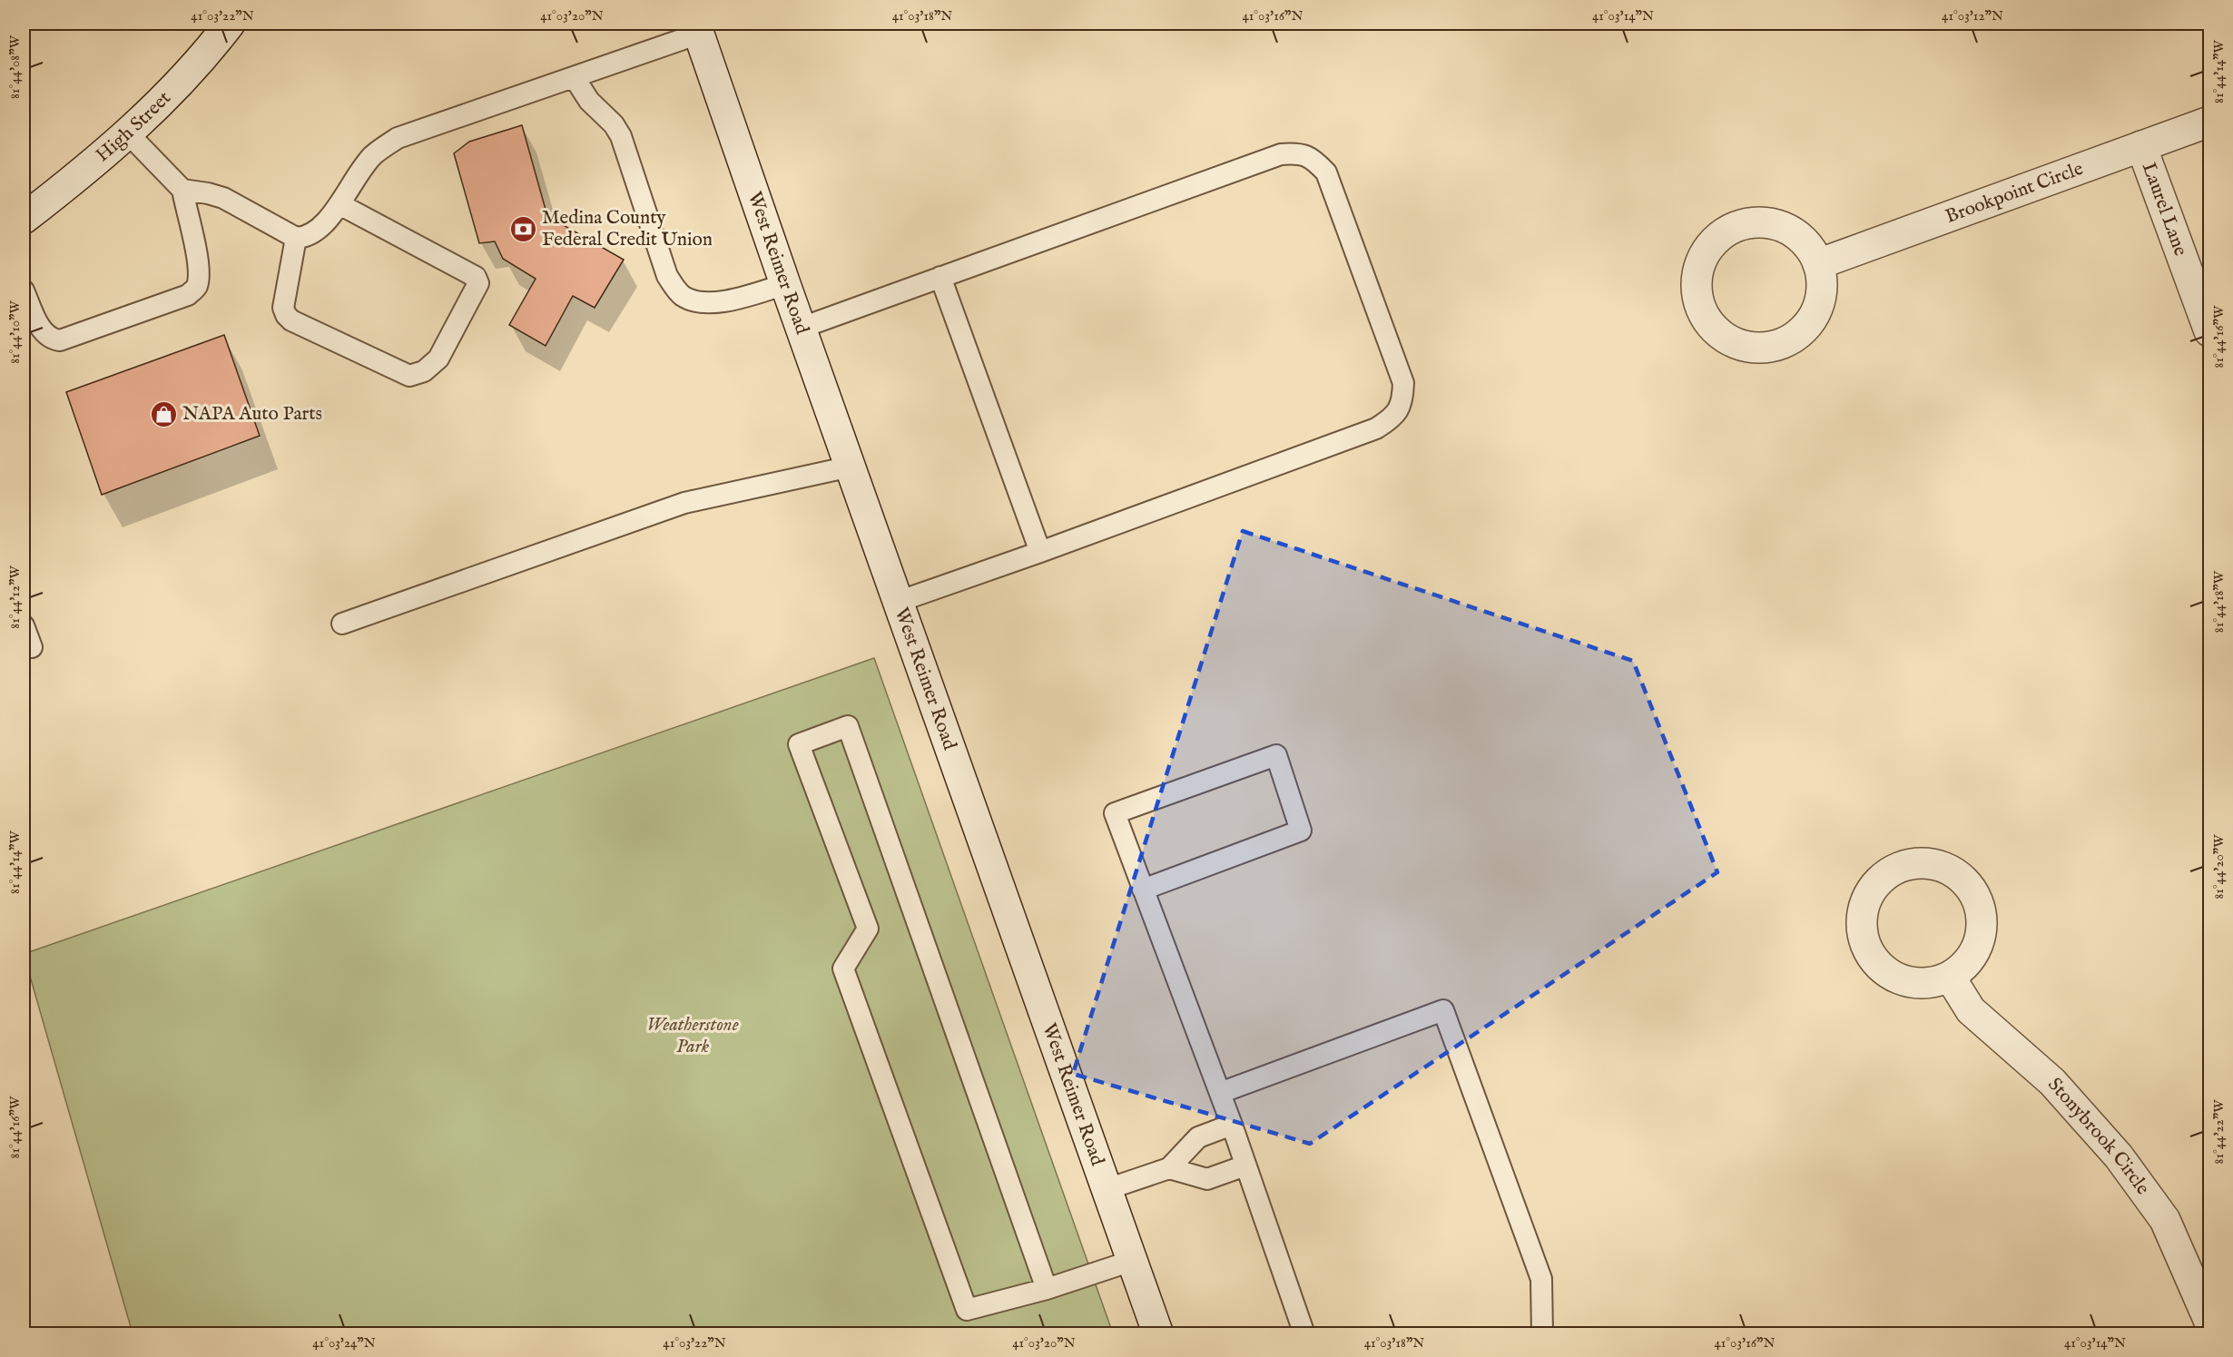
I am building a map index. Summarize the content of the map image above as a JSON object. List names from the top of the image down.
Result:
{
  "streets": {
    "street": [
      "High Street",
      "Brookpoint Circle",
      "Laurel Lane",
      "West Reimer Road",
      "Stonybrook Circle"
    ]
  },
  "crossings": [
    ["Brookpoint Circle", "Laurel Lane"]
  ],
  "parks": ["Weatherstone Park"],
  "places": {
    "bank": ["Medina County Federal Credit Union"],
    "shop": ["NAPA Auto Parts"]
  },
  "coordinates": [
    "41°03'22\"N",
    "41°03'20\"N",
    "41°03'18\"N",
    "41°03'16\"N",
    "41°03'14\"N",
    "41°03'12\"N",
    "81°44'08\"W",
    "81°44'14\"W",
    "81°44'10\"W",
    "81°44'16\"W",
    "81°44'12\"W",
    "81°44'18\"W",
    "81°44'20\"W",
    "81°44'22\"W",
    "41°03'24\"N"
  ]
}
